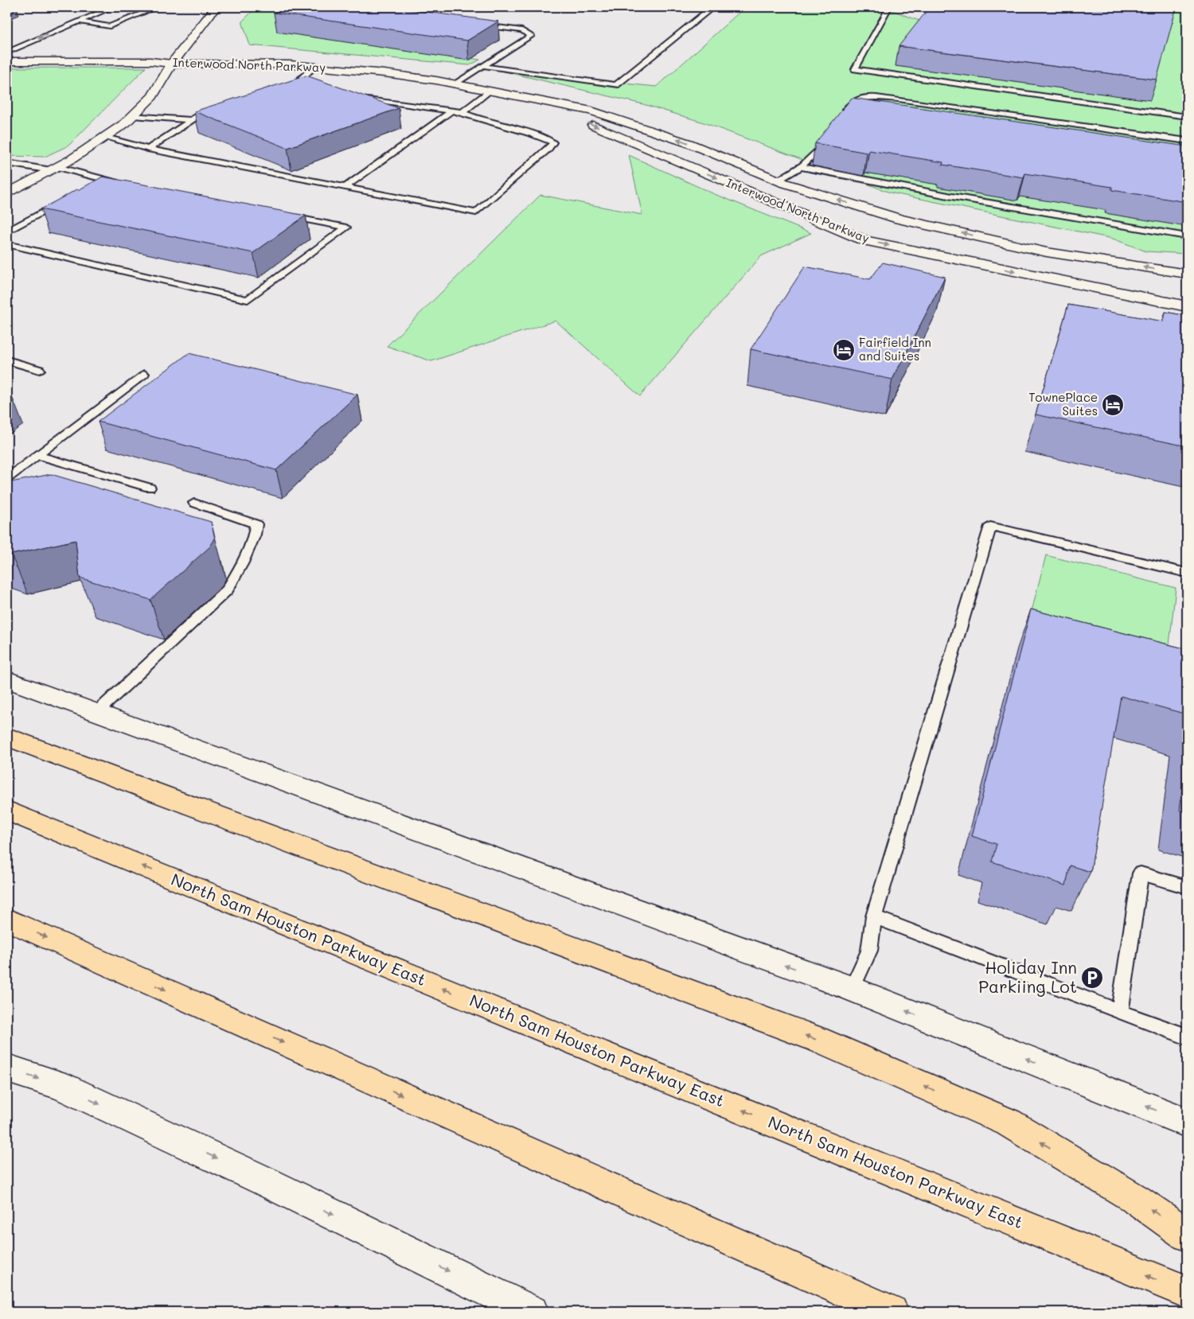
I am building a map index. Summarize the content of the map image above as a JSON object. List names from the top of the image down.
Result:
{
  "streets": {
    "highway": ["North Sam Houston Parkway East"],
    "street": ["Interwood North Parkway"]
  },
  "places": {
    "hotel": ["Fairfield Inn and Suites", "TownePlace Suites"],
    "parking": ["Holiday Inn Parkiing Lot"]
  }
}
